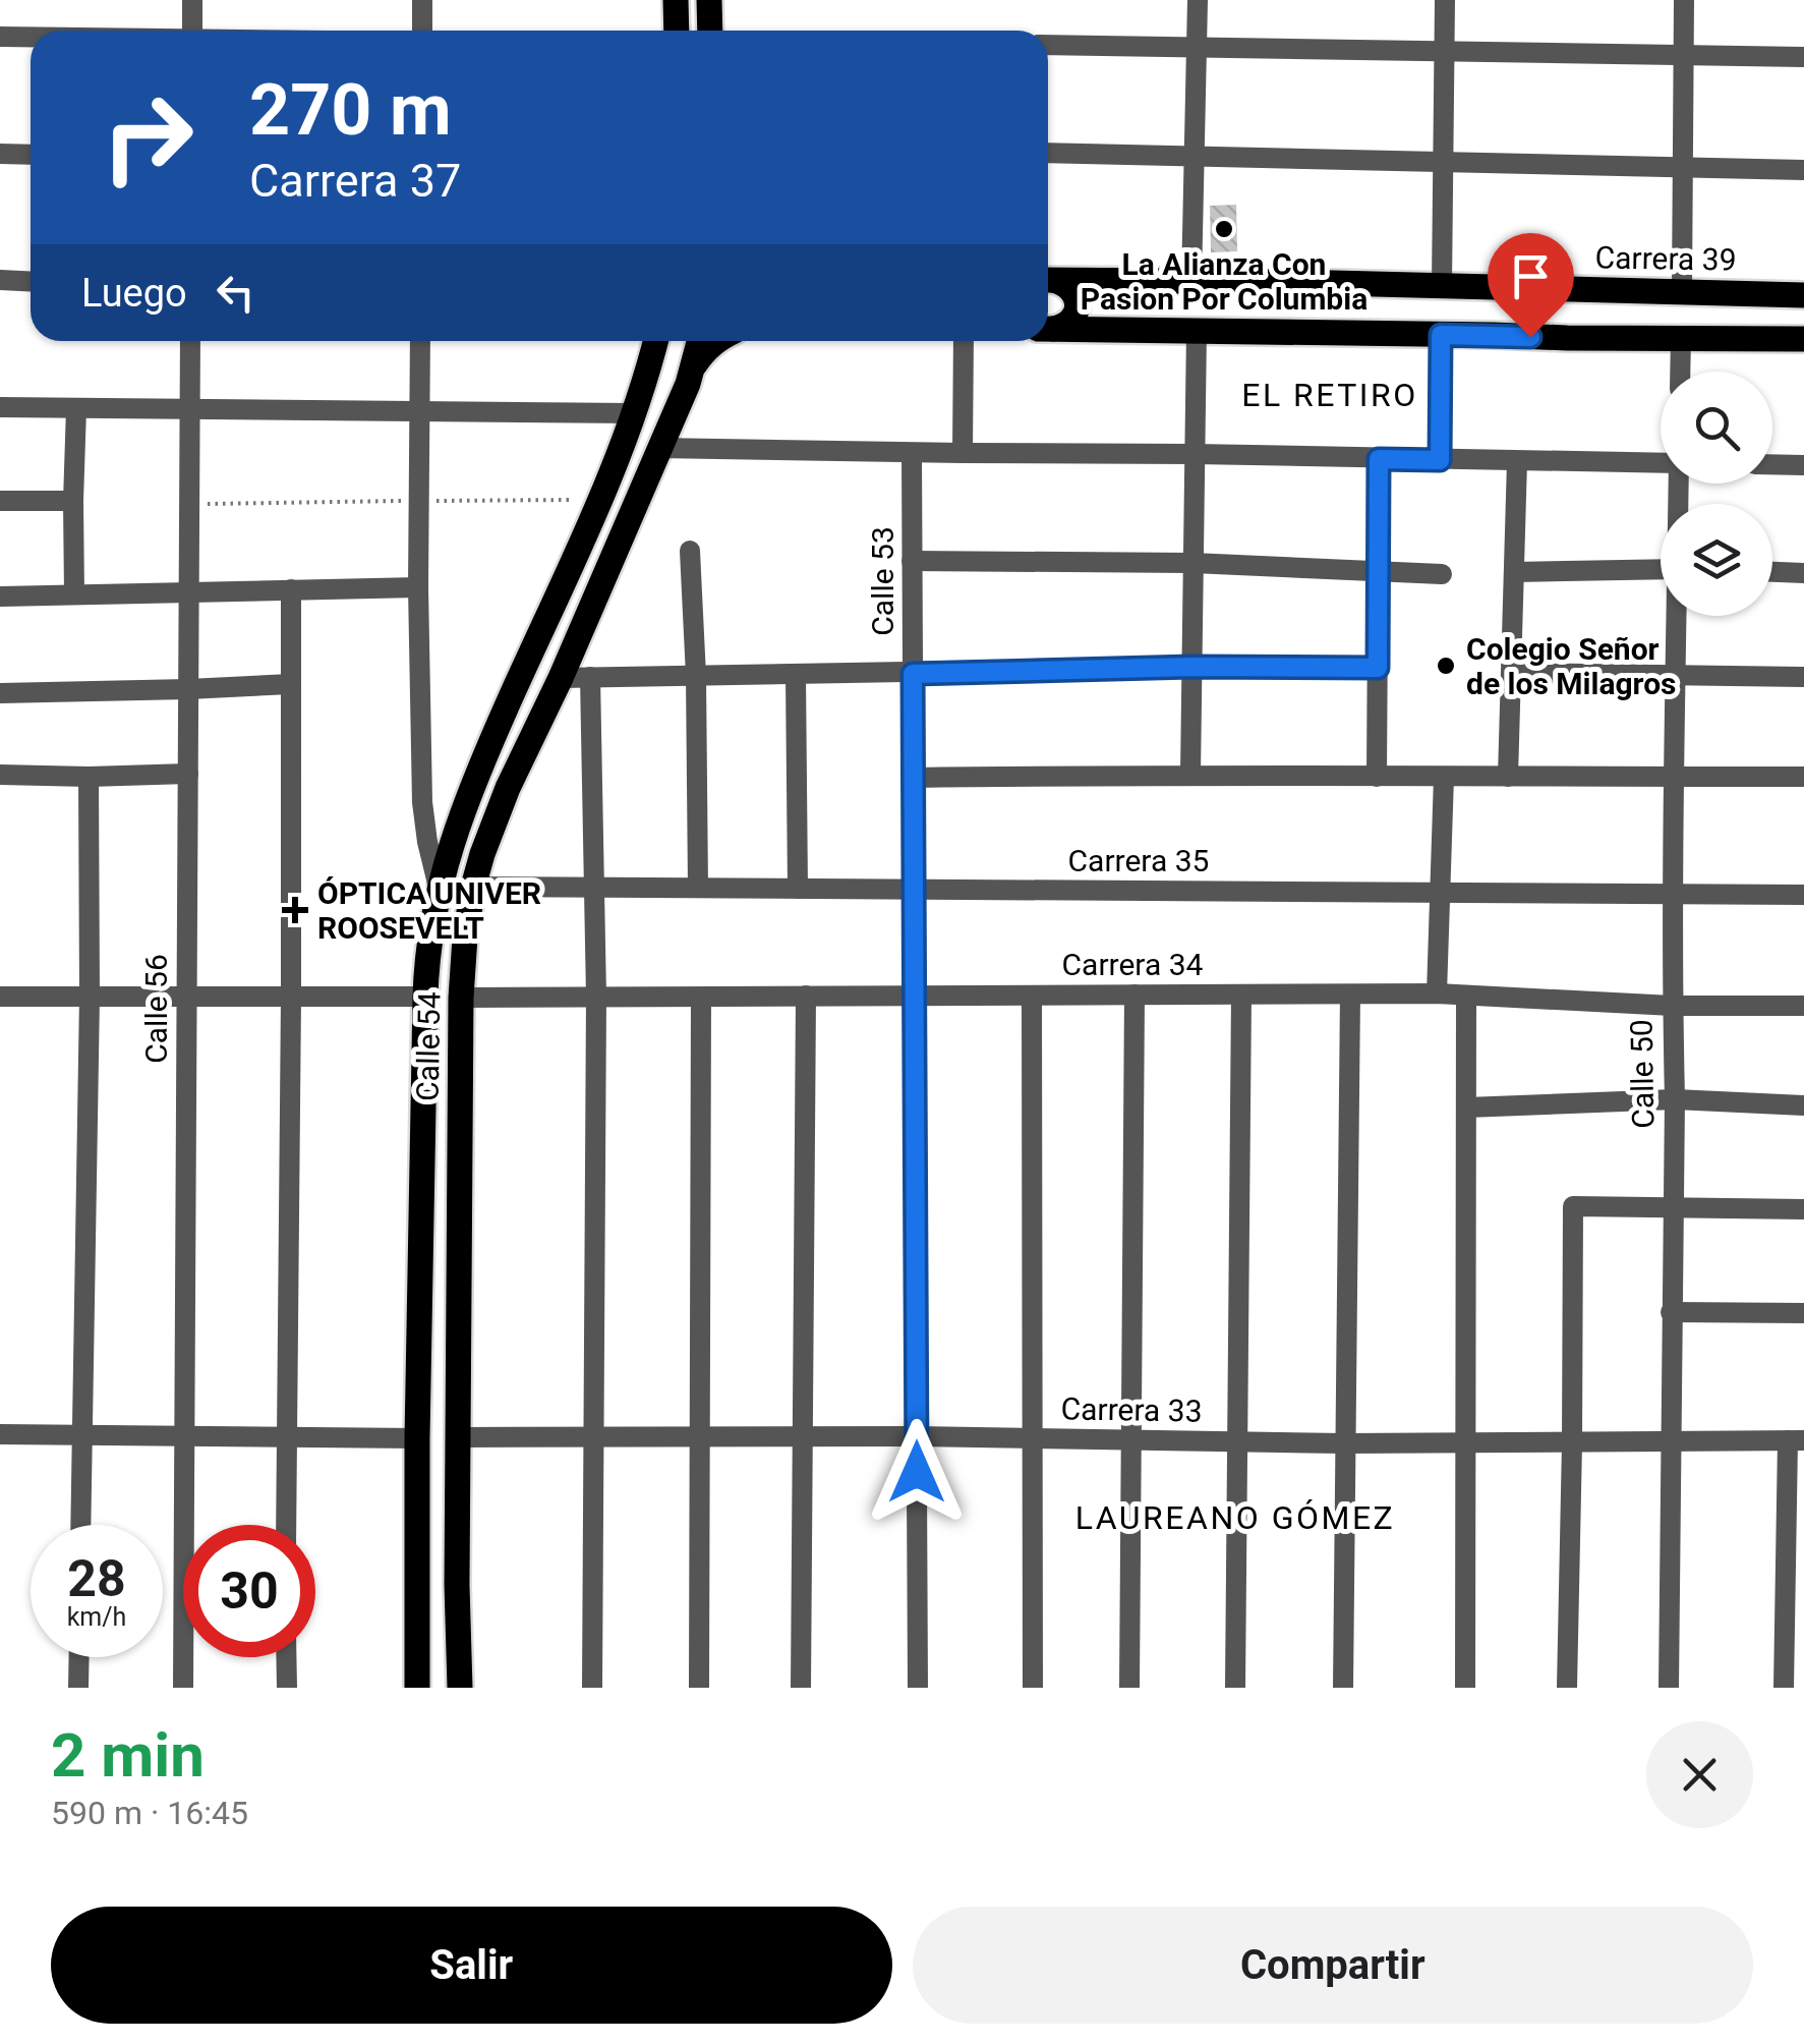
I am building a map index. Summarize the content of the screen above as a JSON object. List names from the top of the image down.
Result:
{
  "streets": {
    "main road": ["Carrera 39", "Calle 54"],
    "street": [
      "Calle 53",
      "Carrera 35",
      "Carrera 34",
      "Calle 56",
      "Calle 50",
      "Carrera 33"
    ]
  },
  "crossings": [
    ["Calle 53", "Carrera 35"],
    ["Calle 53", "Carrera 34"],
    ["Calle 53", "Carrera 33"],
    ["Carrera 35", "Calle 54"],
    ["Carrera 35", "Calle 50"],
    ["Carrera 34", "Calle 54"],
    ["Carrera 34", "Calle 50"],
    ["Calle 54", "Carrera 33"],
    ["Calle 50", "Carrera 33"]
  ],
  "districts": ["EL RETIRO", "LAUREANO GÓMEZ"],
  "places": {
    "other": ["La Alianza Con Pasion Por Columbia", "Colegio Señor de los Milagros"],
    "health": ["ÓPTICA UNIVER ROOSEVELT"]
  },
  "page": {
    "turn": ["270 m", "Carrera 37"],
    "then": "Luego",
    "speed": "28 km/h",
    "limit": "30",
    "heading": ["2 min", "590 m · 16:45"],
    "buttons": ["Salir", "Compartir"]
  }
}
